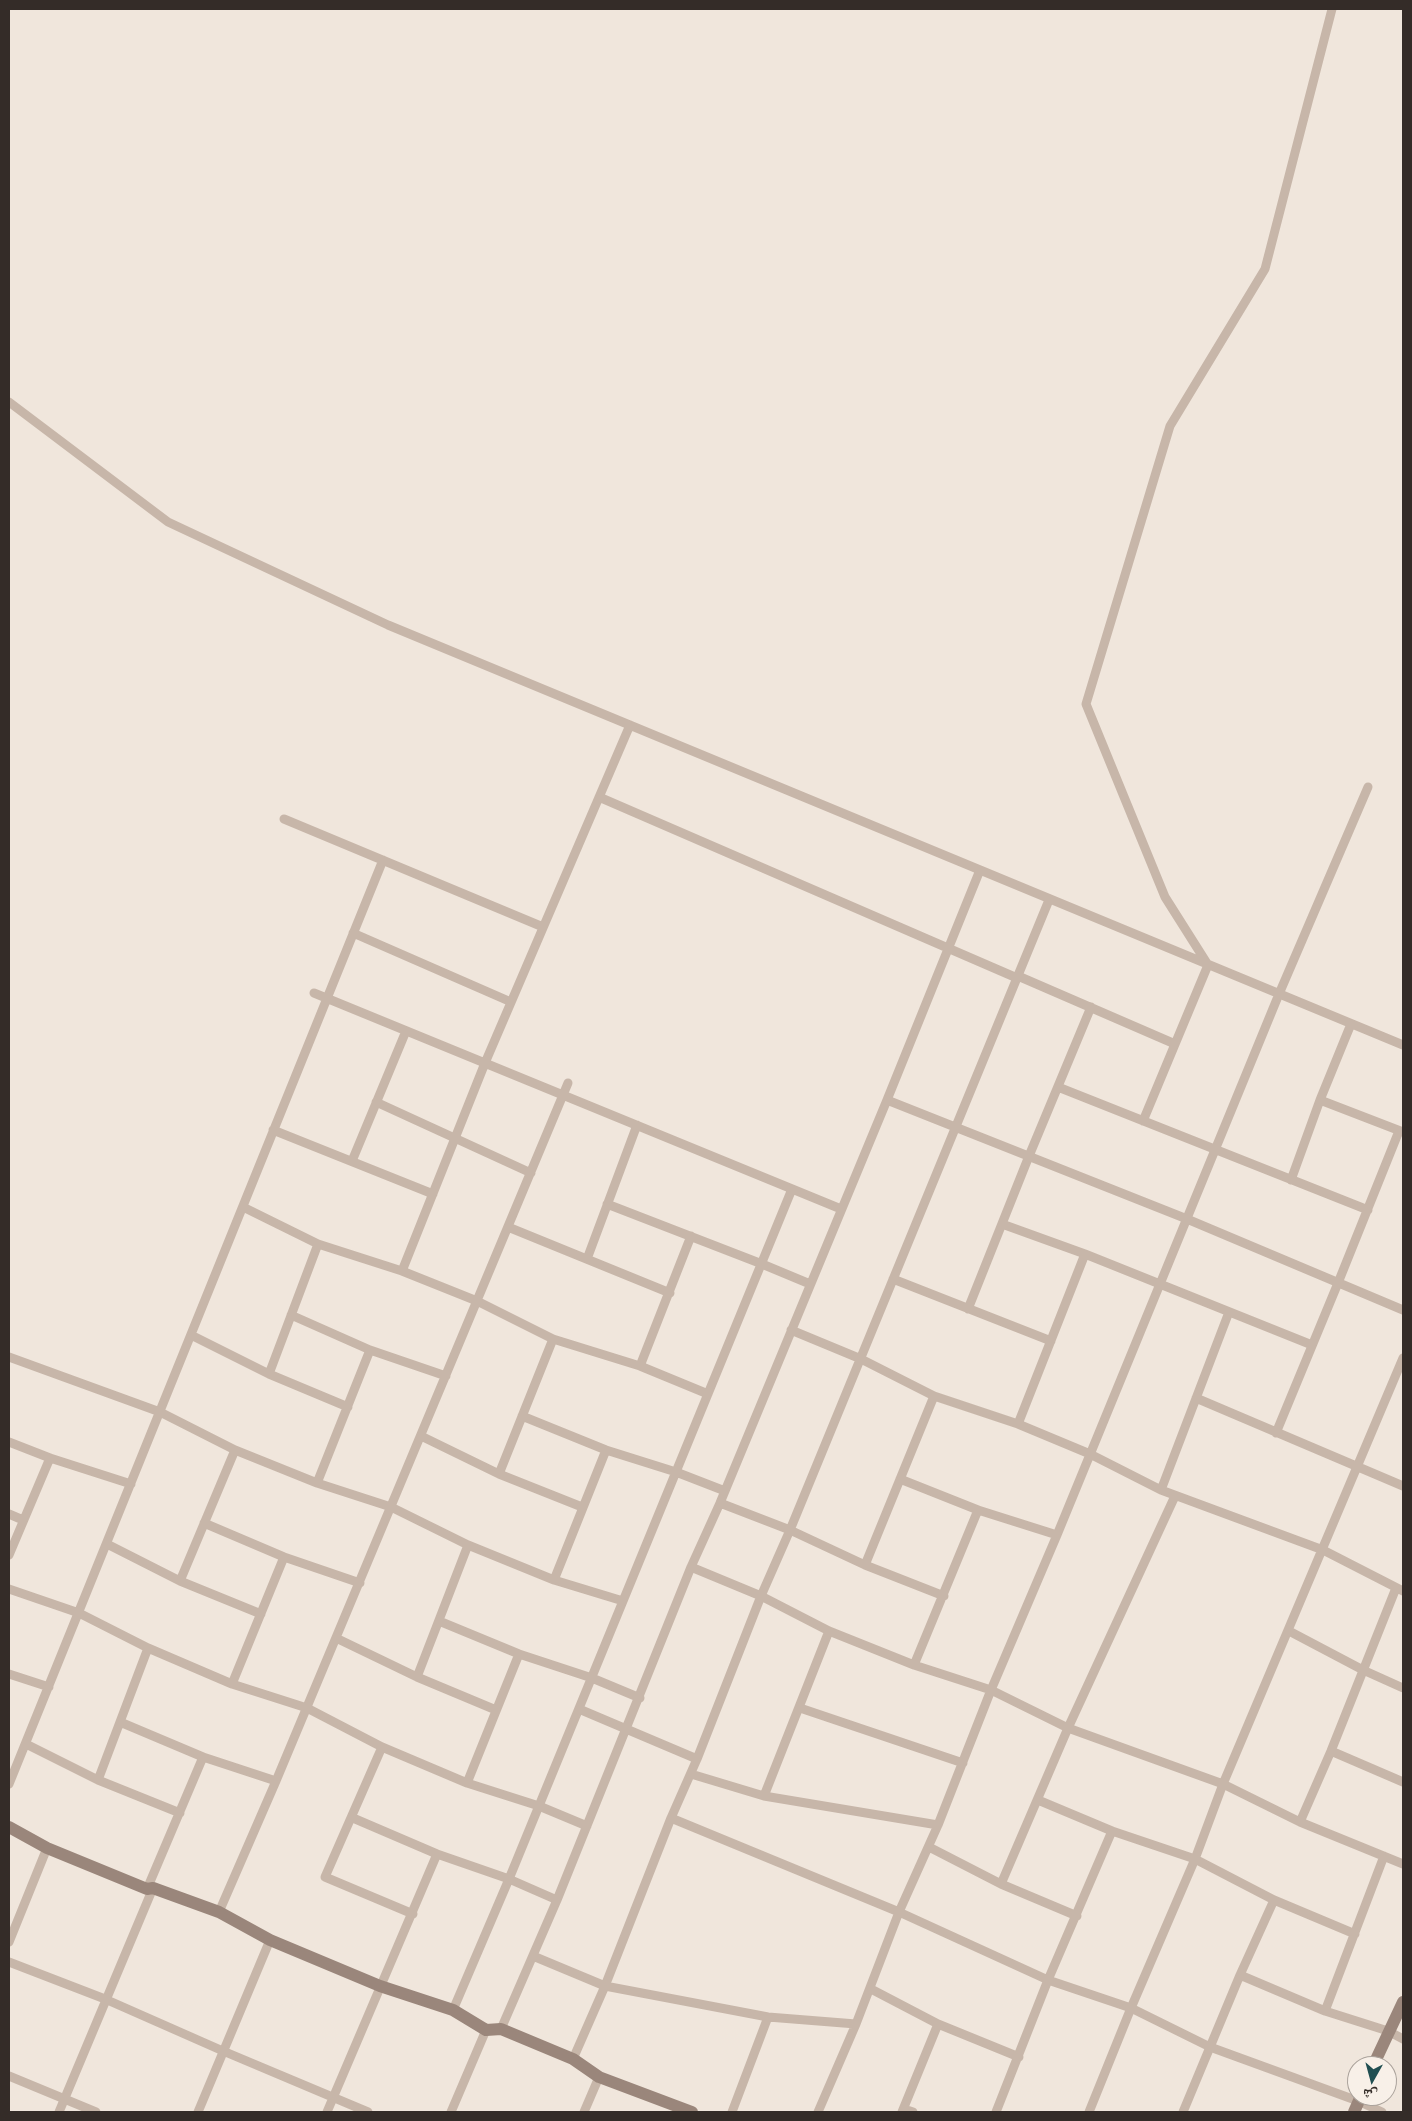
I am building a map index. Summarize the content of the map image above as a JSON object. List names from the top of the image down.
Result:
{
  "north": "bottom"
}
